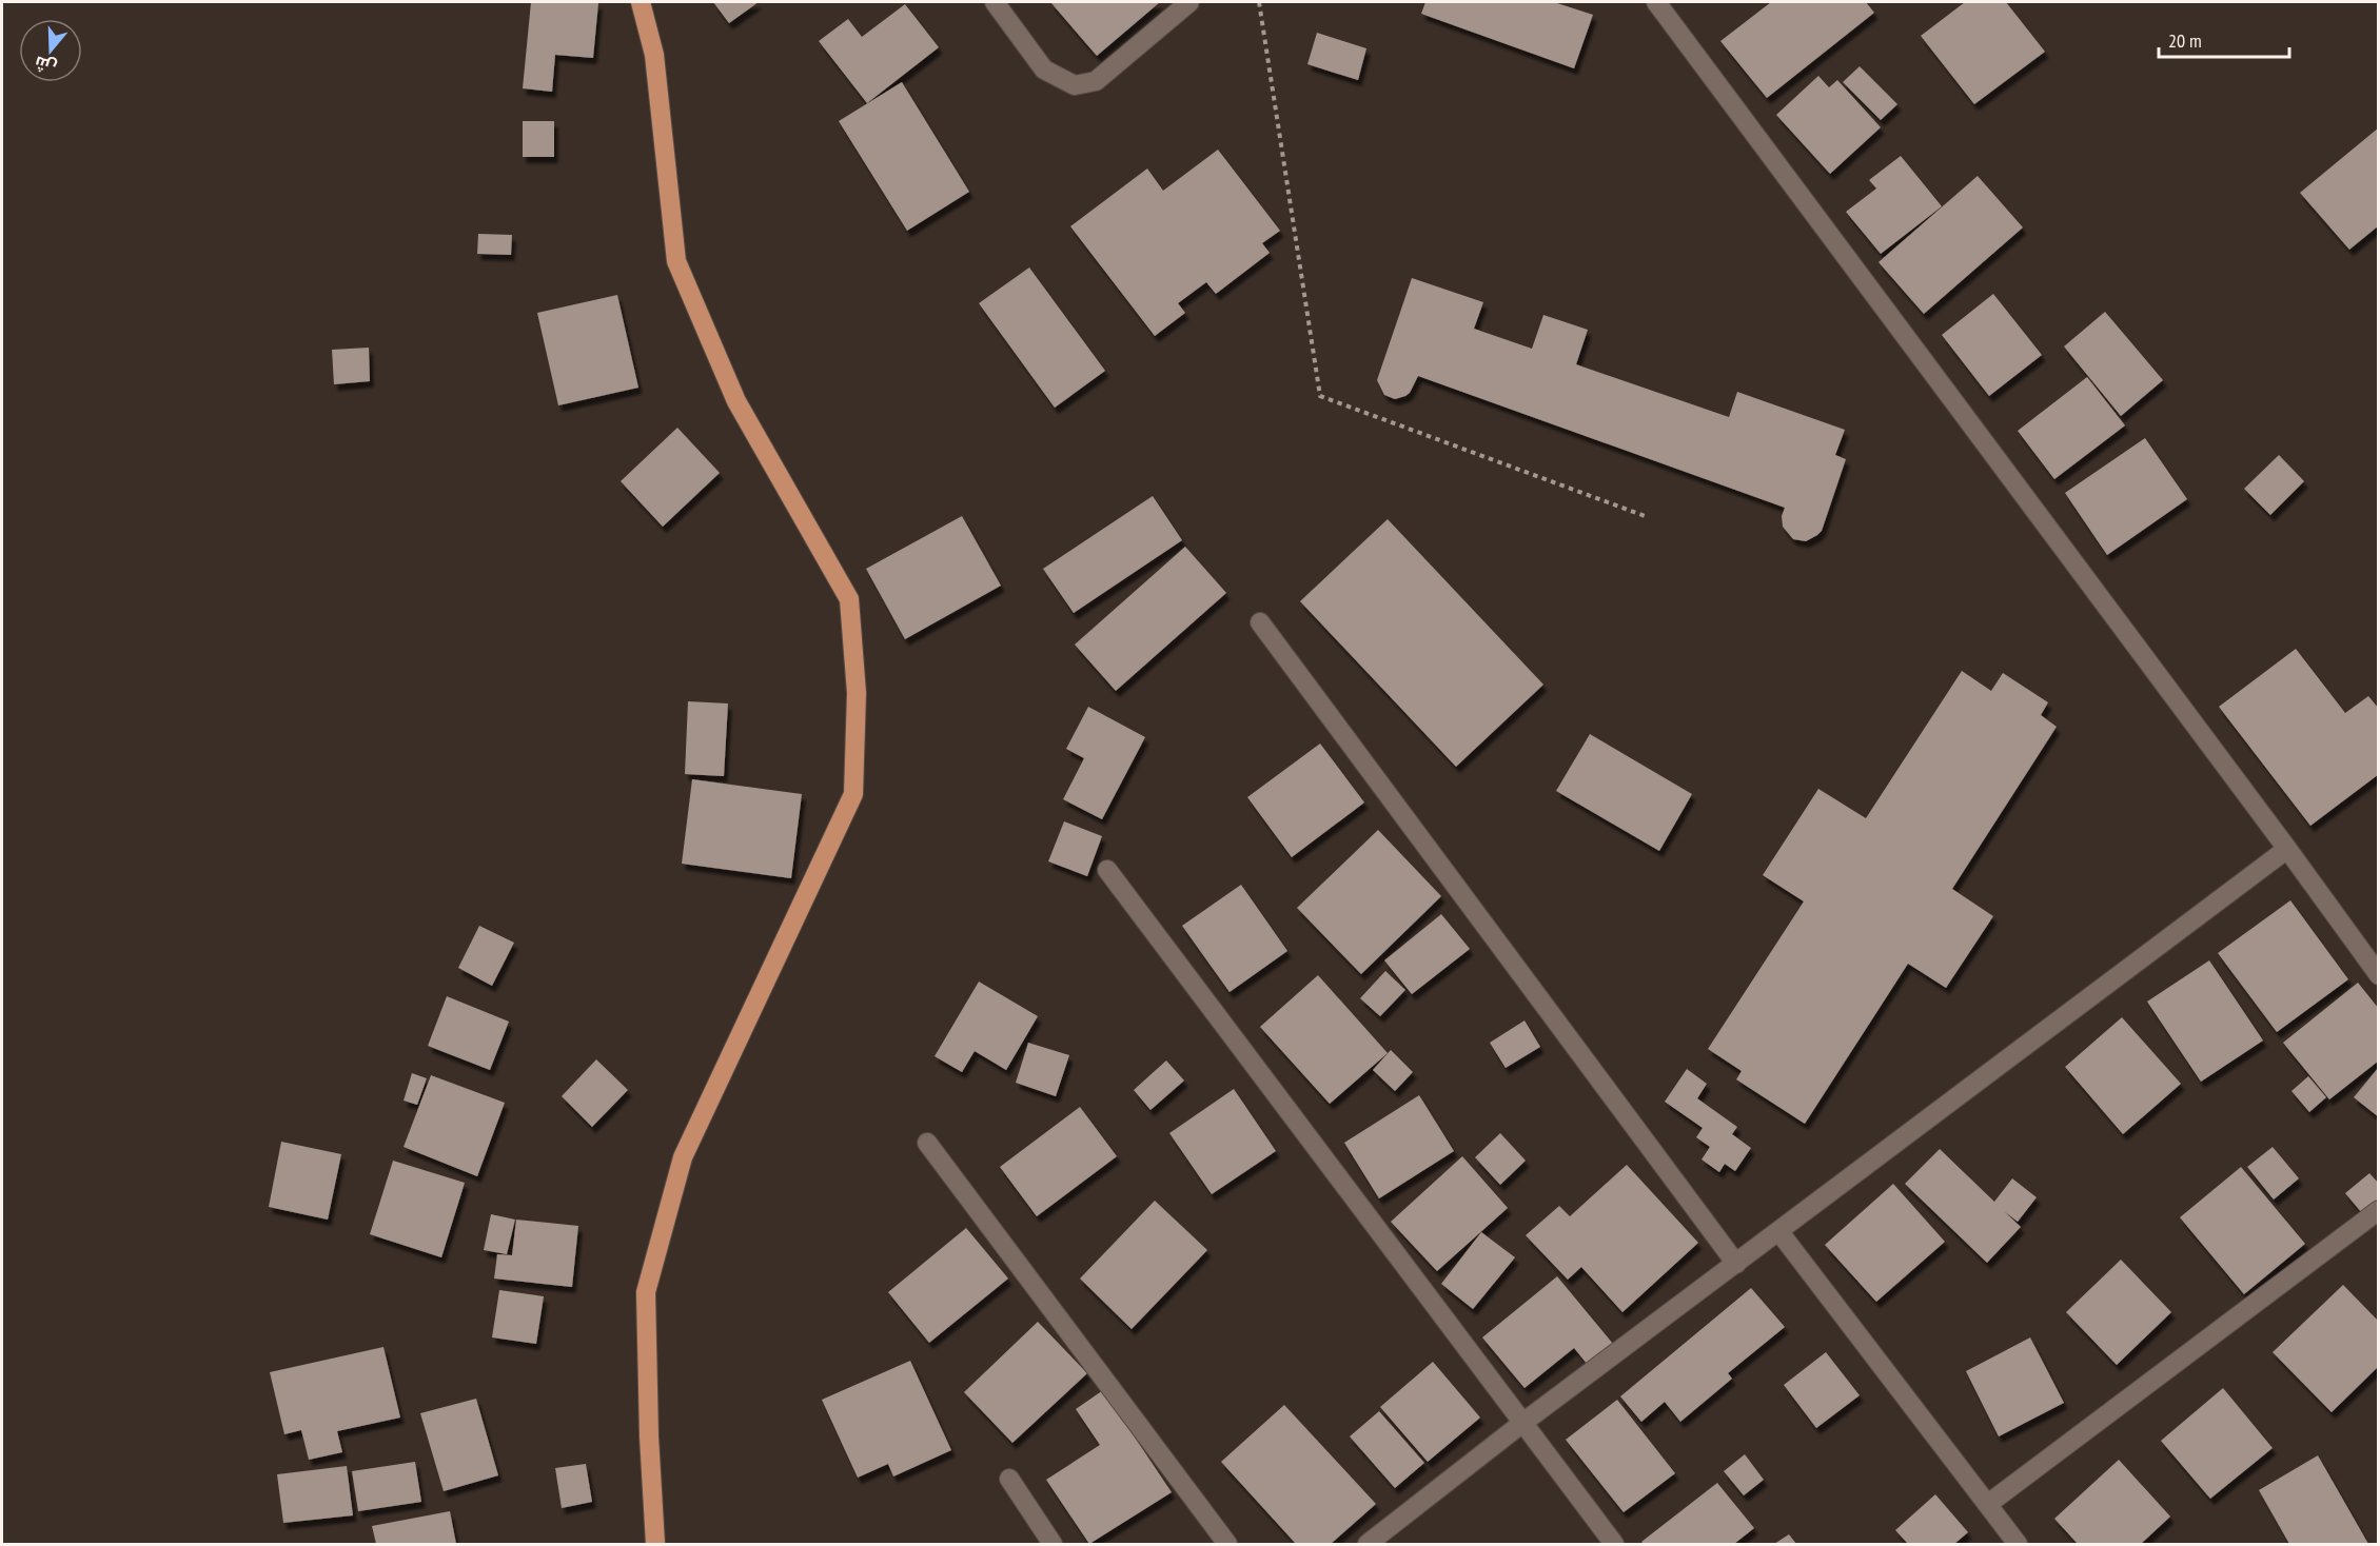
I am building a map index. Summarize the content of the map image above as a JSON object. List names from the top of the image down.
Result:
{
  "scale_bar": "20 m",
  "north": "bottom"
}
